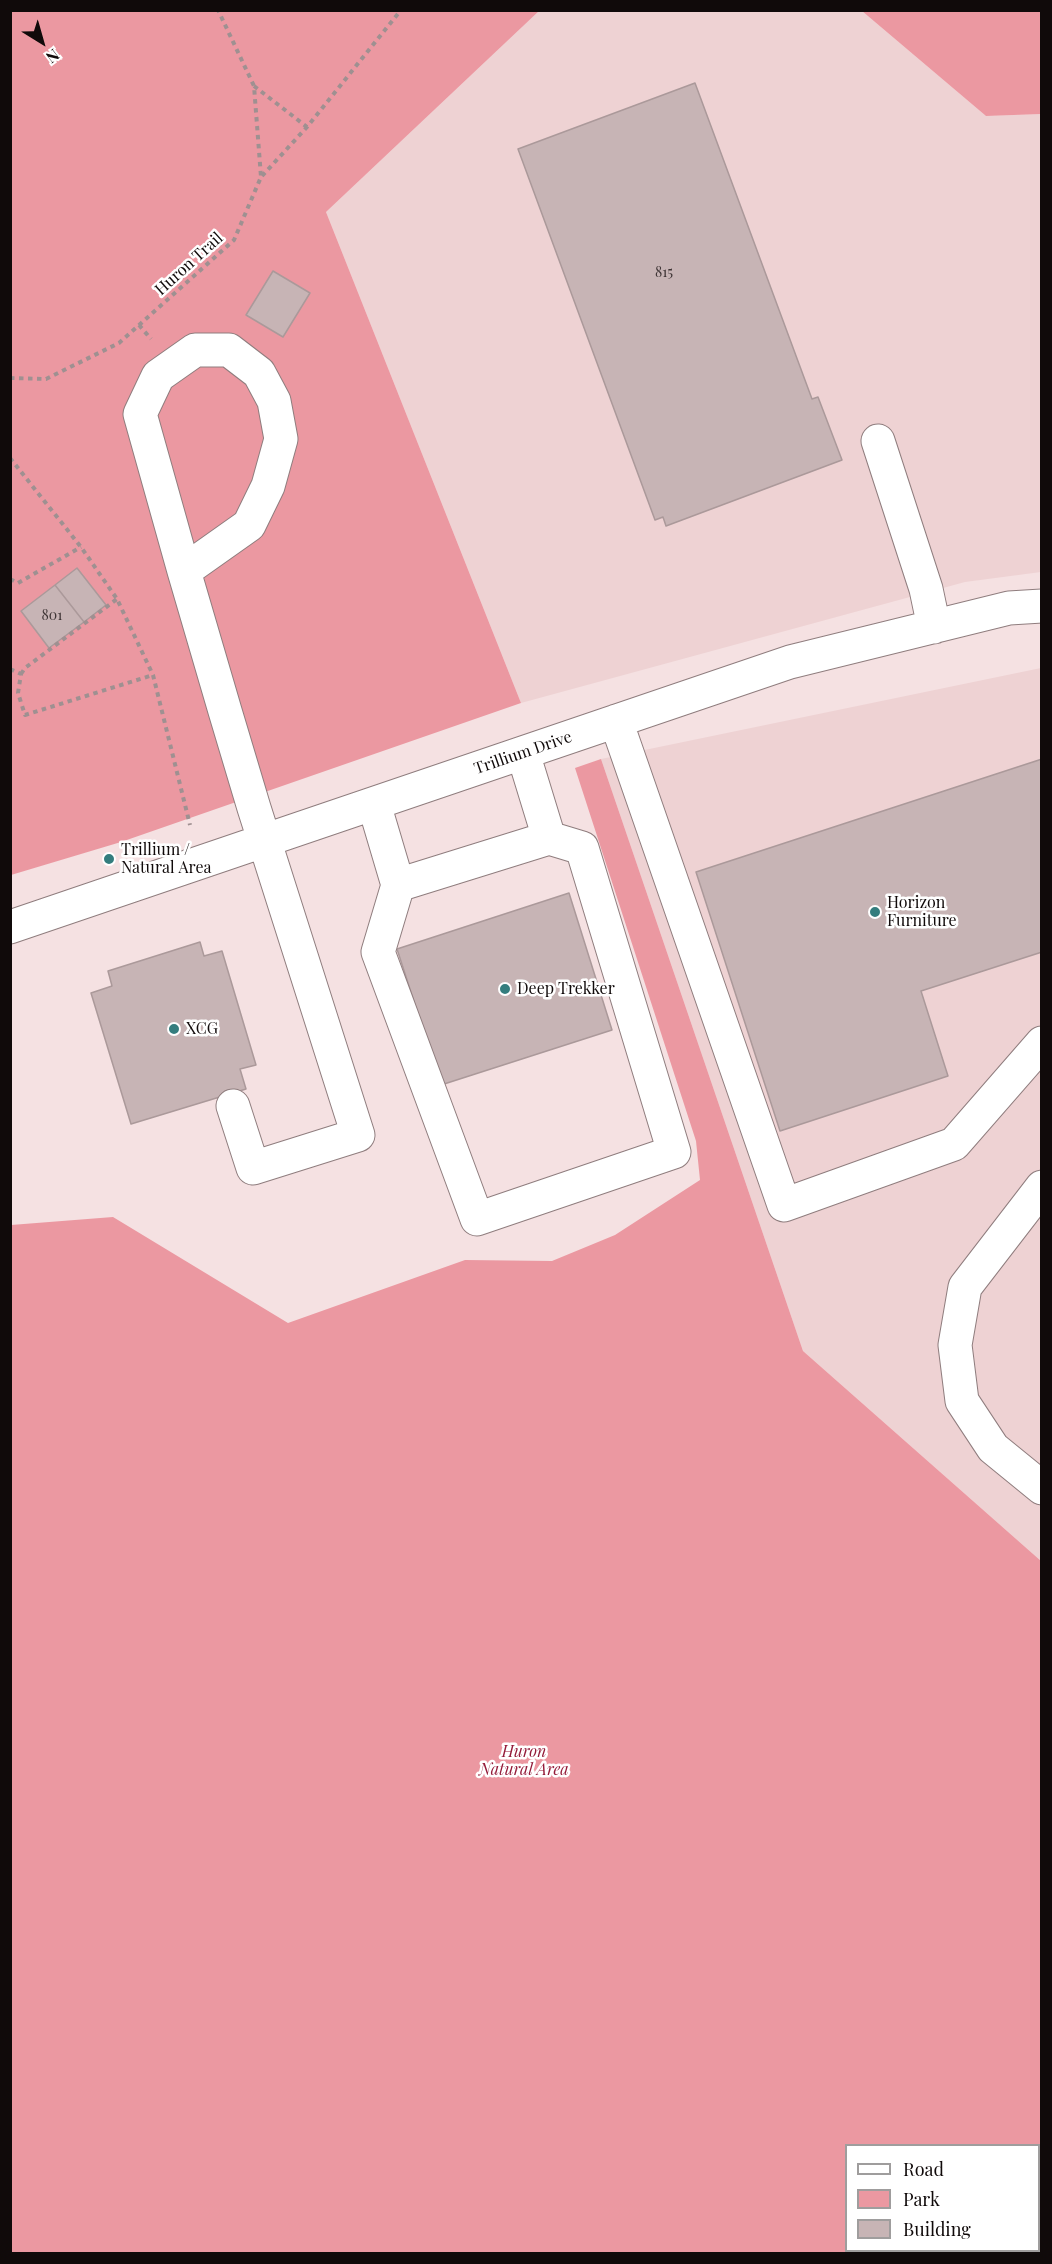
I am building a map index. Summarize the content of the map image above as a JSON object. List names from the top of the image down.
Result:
{
  "streets": {
    "street": ["Trillium Drive"],
    "path": ["Huron Trail"]
  },
  "parks": ["Huron Natural Area"],
  "places": [
    "Trillium / Natural Area",
    "Horizon Furniture",
    "Deep Trekker",
    "XCG"
  ],
  "house_numbers": ["815", "801"],
  "legend": ["Road", "Park", "Building"],
  "north": "bottom right"
}
